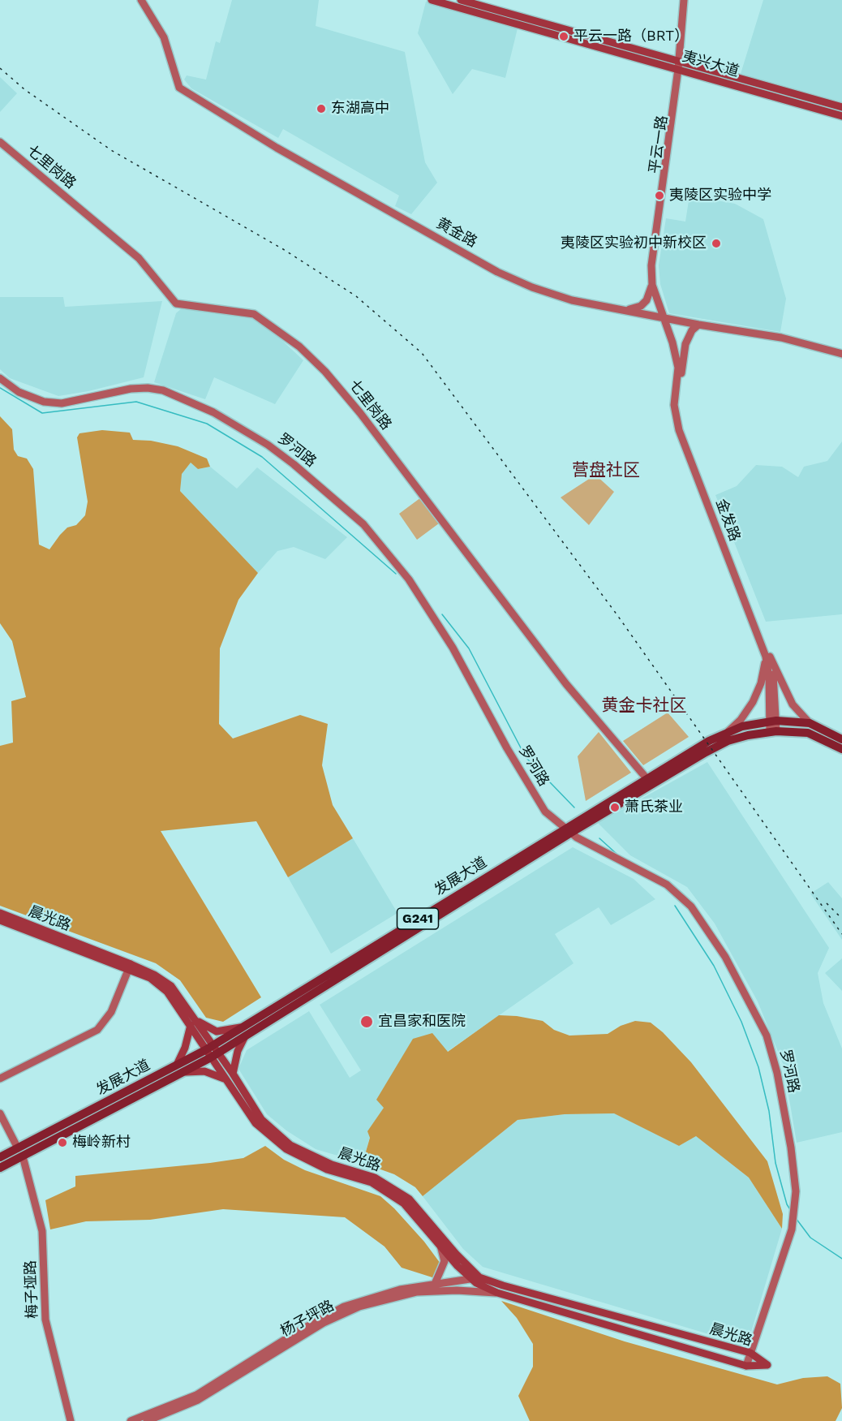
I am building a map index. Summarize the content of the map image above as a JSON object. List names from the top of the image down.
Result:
{
  "streets": {
    "highway": ["发展大道", "G241"],
    "main road": [
      "夷兴大道",
      "平云一路",
      "七里岗路",
      "黄金路",
      "罗河路",
      "金发路",
      "晨光路",
      "梅子垭路",
      "杨子坪路"
    ]
  },
  "crossings": [
    ["夷兴大道", "平云一路"],
    ["平云一路", "黄金路"],
    ["平云一路", "金发路"],
    ["七里岗路", "发展大道"],
    ["黄金路", "金发路"],
    ["罗河路", "发展大道"],
    ["罗河路", "晨光路"],
    ["金发路", "发展大道"],
    ["发展大道", "晨光路"],
    ["发展大道", "梅子垭路"],
    ["晨光路", "杨子坪路"]
  ],
  "districts": ["营盘社区", "黄金卡社区"],
  "places": [
    "平云一路（BRT）",
    "东湖高中",
    "夷陵区实验中学",
    "夷陵区实验初中新校区",
    "萧氏茶业",
    "宜昌家和医院",
    "梅岭新村"
  ]
}
